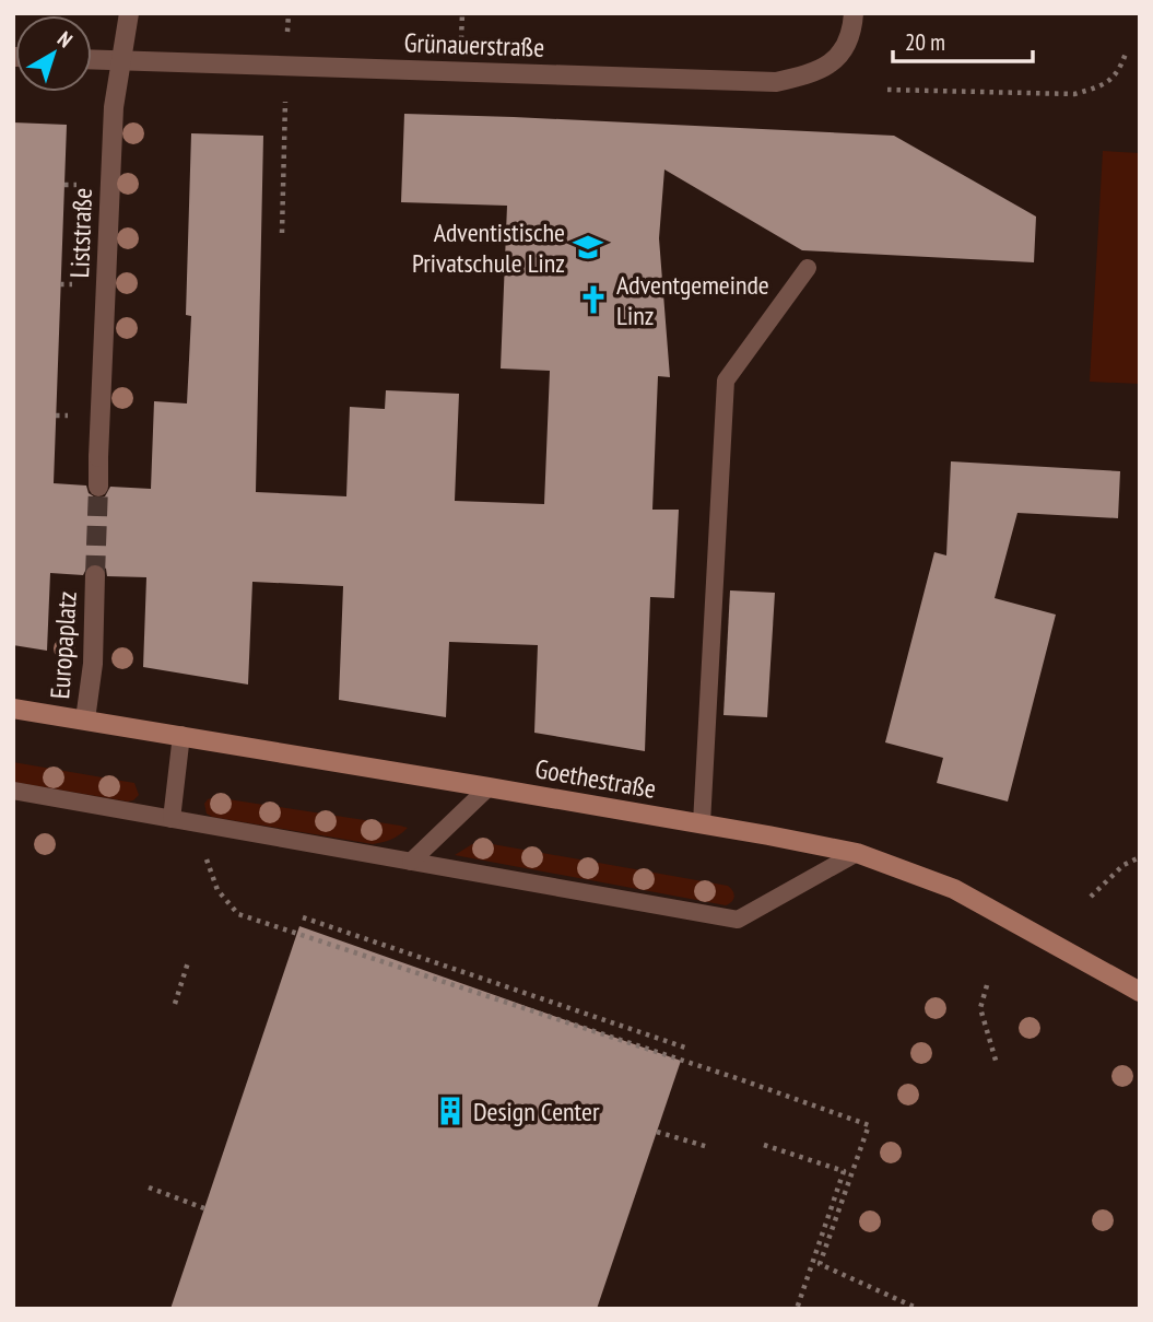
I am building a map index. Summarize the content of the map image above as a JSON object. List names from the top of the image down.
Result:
{
  "streets": {
    "main road": ["Goethestraße"],
    "street": ["Grünauerstraße", "Liststraße", "Europaplatz"]
  },
  "crossings": [
    ["Grünauerstraße", "Liststraße"],
    ["Europaplatz", "Goethestraße"]
  ],
  "places": {
    "school or university": ["Adventistische Privatschule Linz"],
    "church": ["Adventgemeinde Linz"],
    "building": ["Design Center"]
  },
  "scale_bar": "20 m",
  "north": "top right"
}
